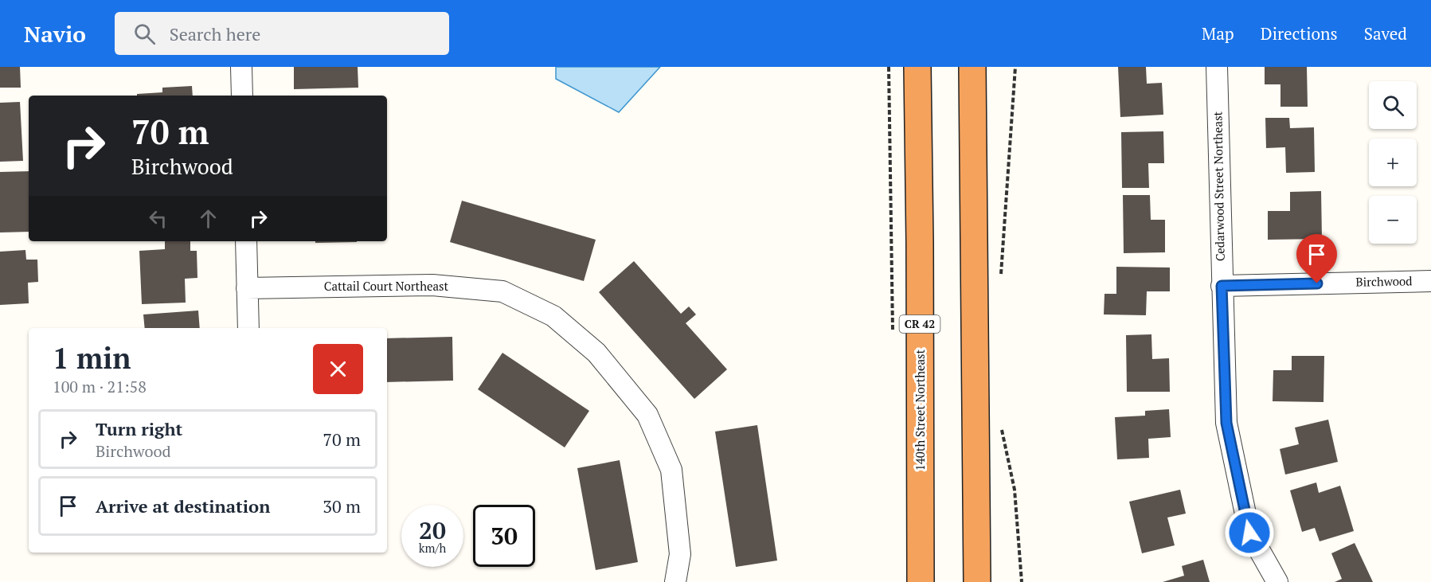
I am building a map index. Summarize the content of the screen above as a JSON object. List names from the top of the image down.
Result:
{
  "streets": {
    "highway": ["CR 42", "140th Street Northeast"],
    "street": ["Cedarwood Street Northeast", "Birchwood", "Cattail Court Northeast"]
  },
  "crossings": [
    ["Cedarwood Street Northeast", "Birchwood"]
  ],
  "page": {
    "header": "Navio",
    "search": "Search here",
    "nav": ["Map", "Directions", "Saved"],
    "map_buttons": ["+", "−"],
    "turn": ["70 m", "Birchwood"],
    "heading": ["1 min", "100 m · 21:58"],
    "list": [
      {
        "name": "Turn right",
        "note": "Birchwood",
        "value": "70 m"
      },
      {
        "name": "Arrive at destination",
        "value": "30 m"
      }
    ],
    "speed": "20 km/h",
    "limit": "30"
  }
}
